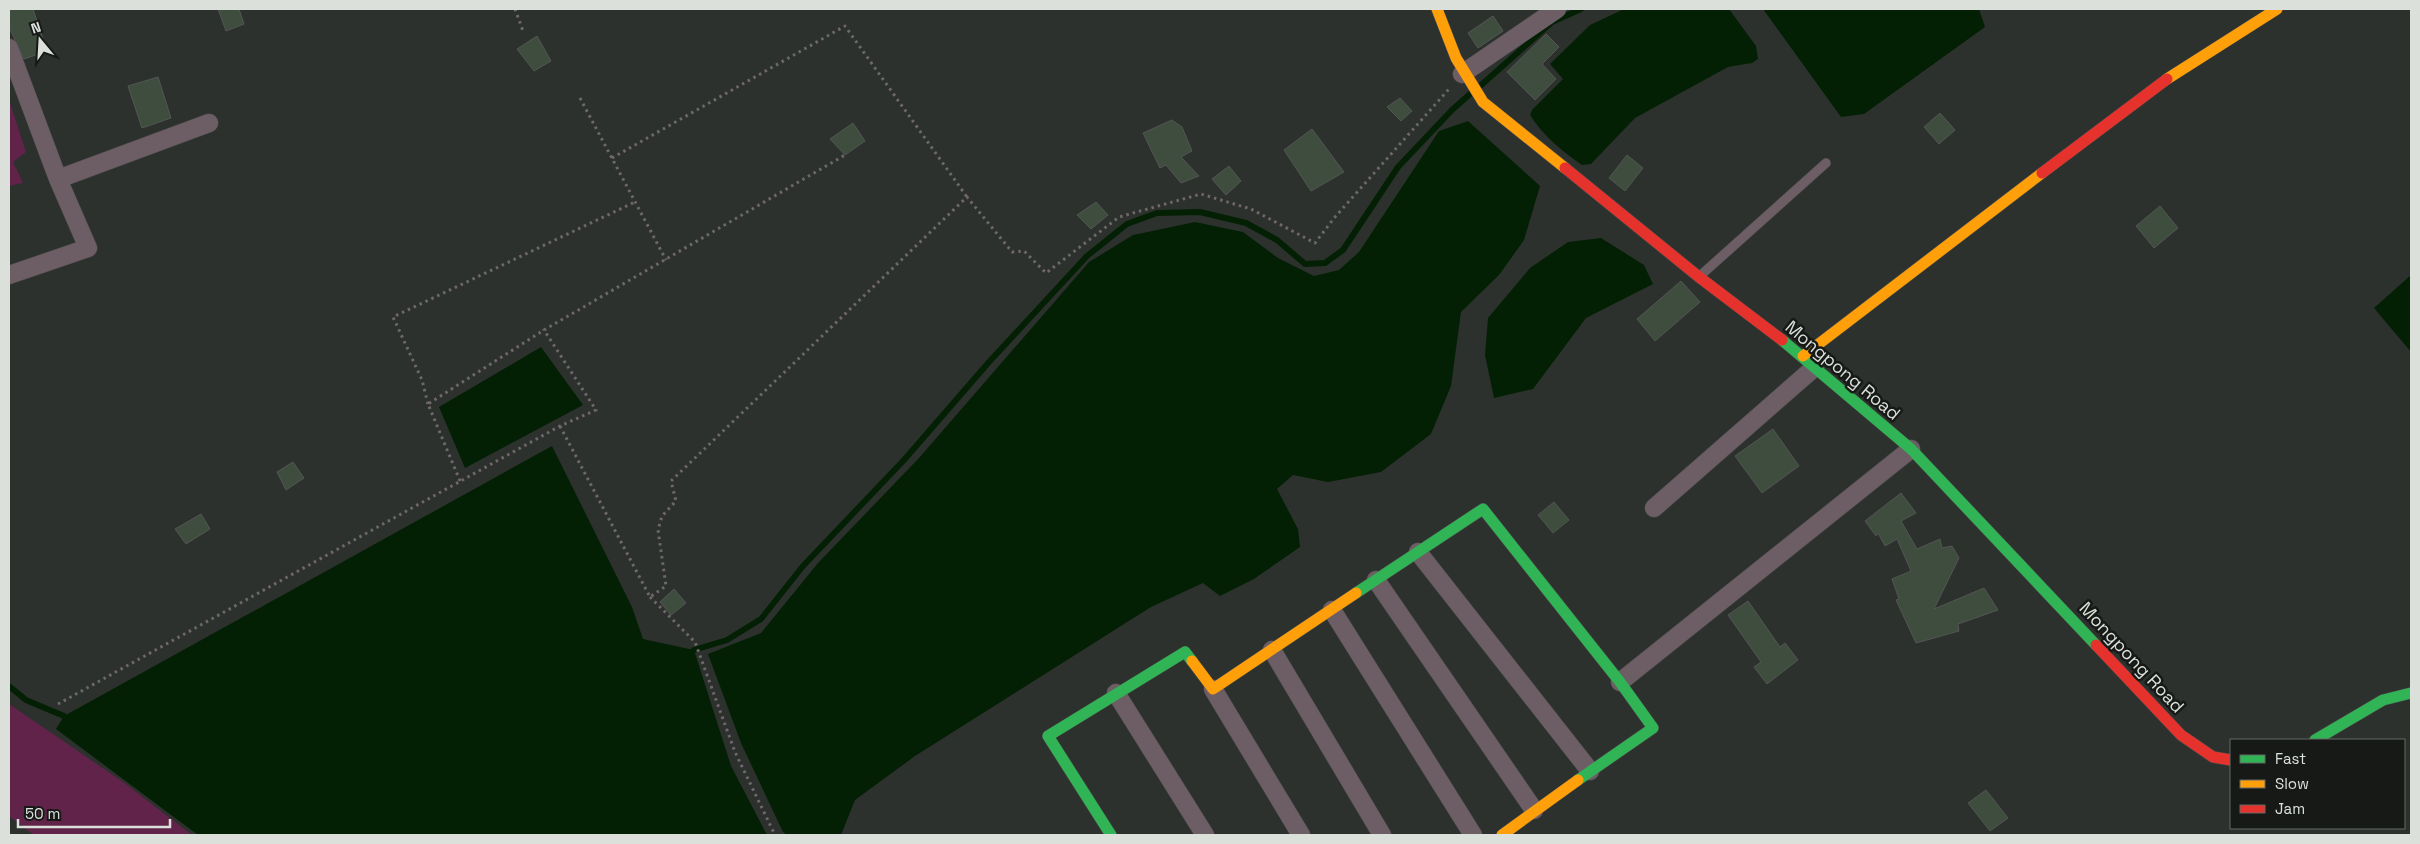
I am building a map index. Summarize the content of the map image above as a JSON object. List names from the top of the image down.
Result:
{
  "streets": {
    "street": ["Mongpong Road"]
  },
  "legend": ["Fast", "Slow", "Jam"],
  "scale_bar": "50 m",
  "north": "top"
}
